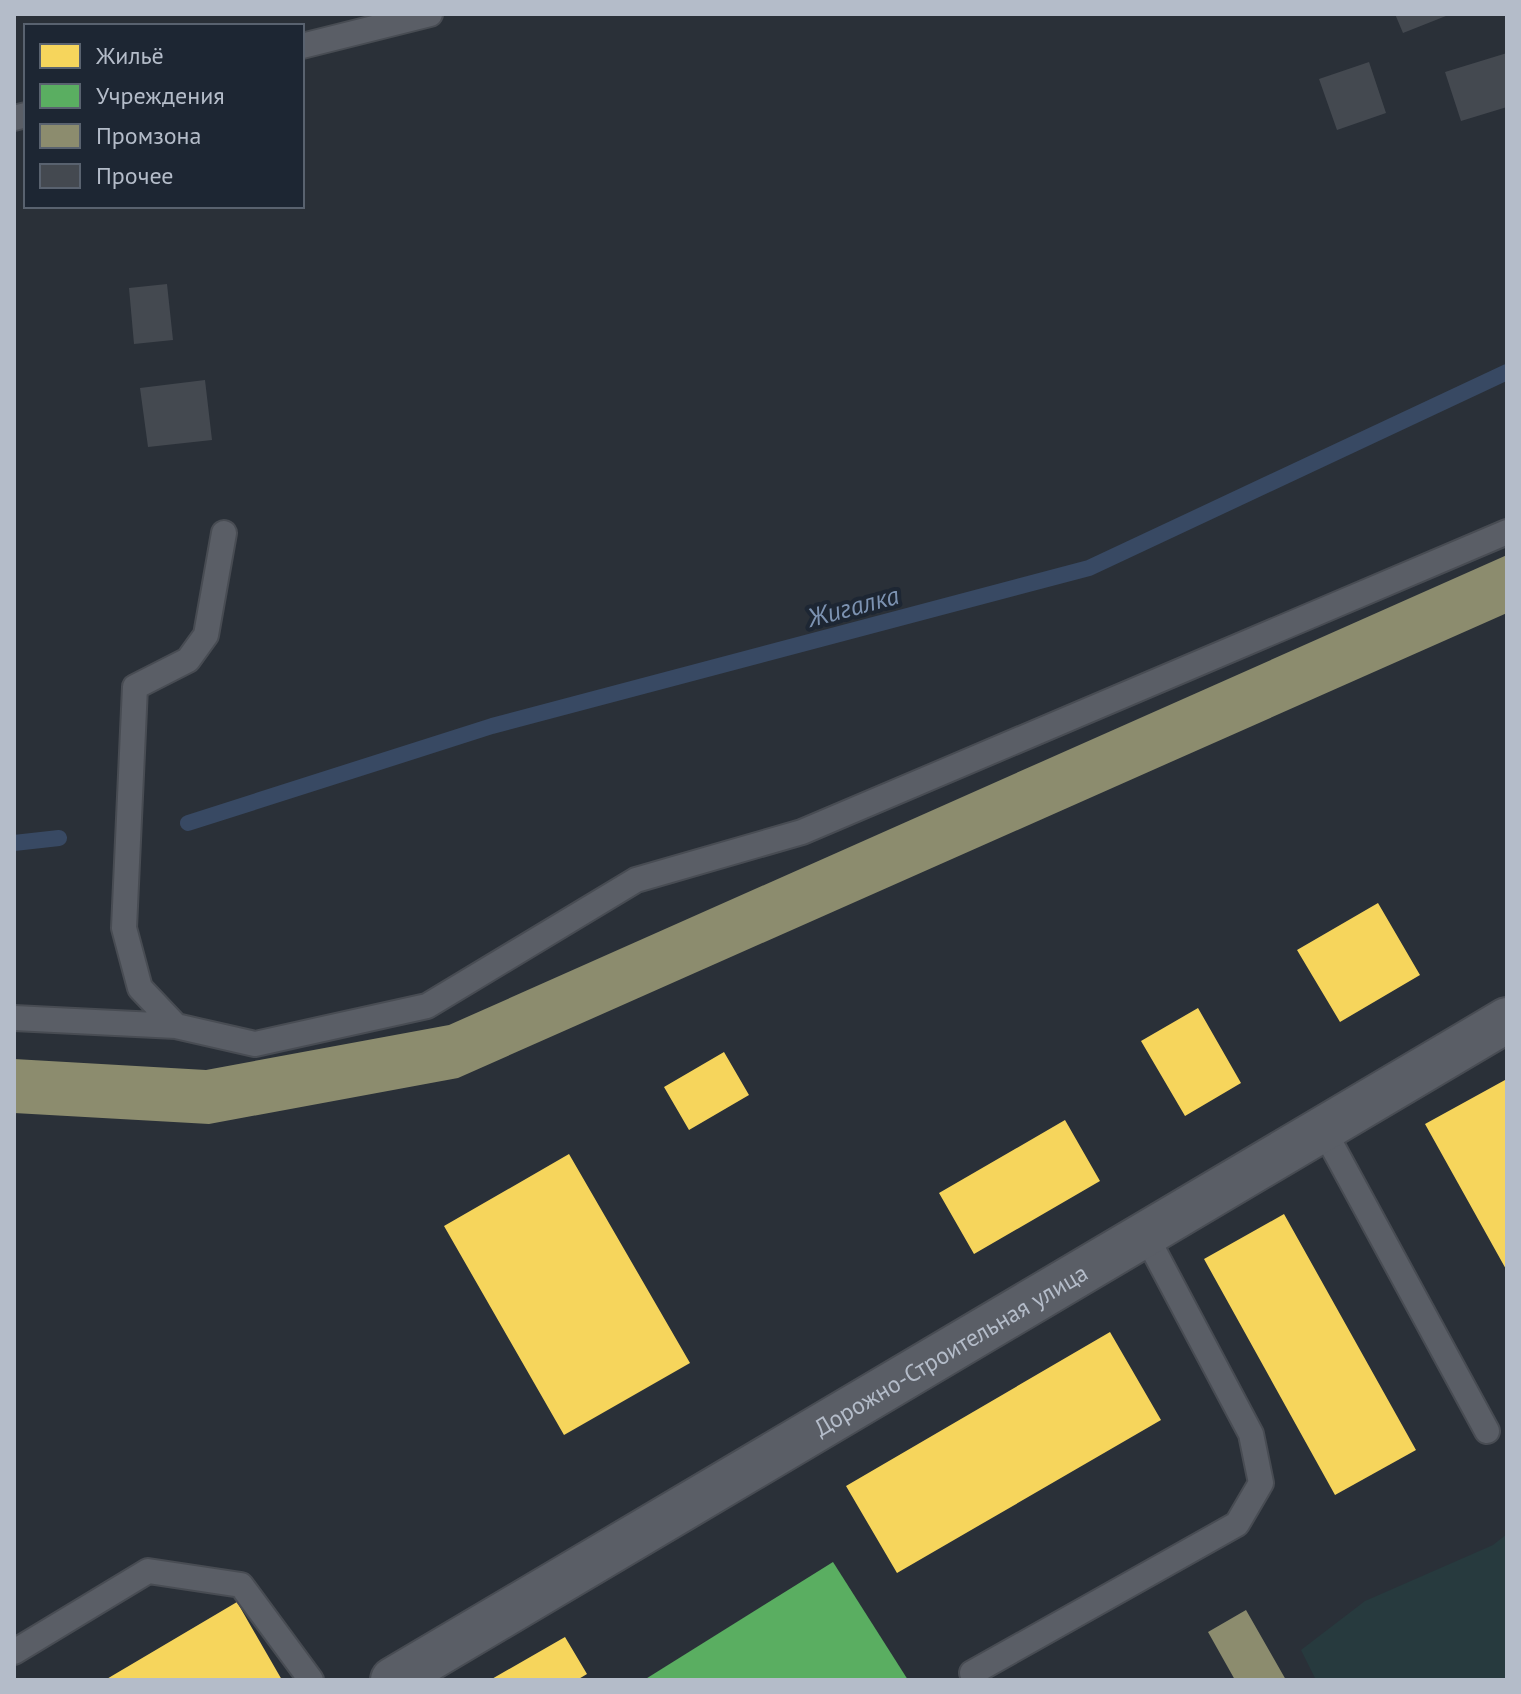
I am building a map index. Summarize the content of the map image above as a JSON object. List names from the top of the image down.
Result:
{
  "streets": {
    "street": ["Дорожно-Строительная улица"]
  },
  "water": ["Жигалка"],
  "legend": [
    "Жильё",
    "Учреждения",
    "Промзона",
    "Прочее"
  ]
}
